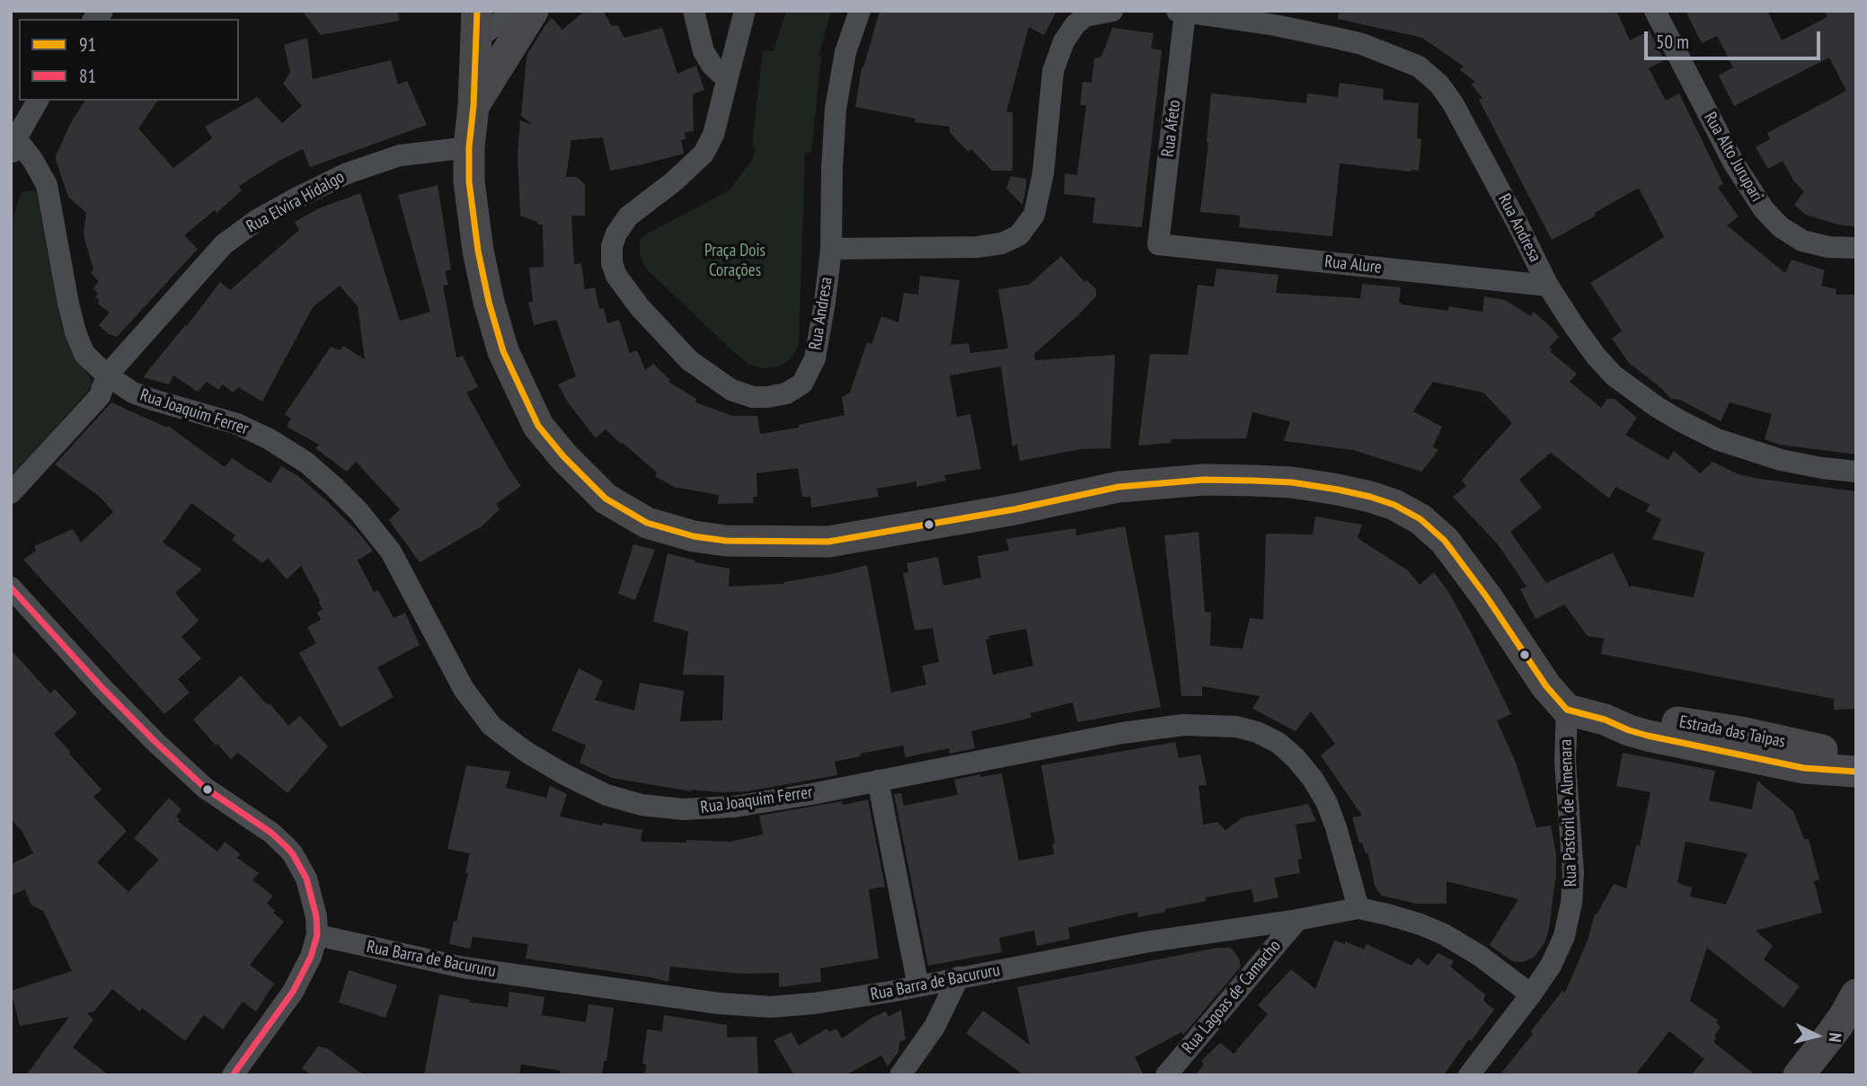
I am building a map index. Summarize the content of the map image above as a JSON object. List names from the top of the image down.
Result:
{
  "streets": {
    "main road": ["Estrada das Taipas"],
    "street": [
      "Rua Afeto",
      "Rua Alto Jurupari",
      "Rua Elvira Hidalgo",
      "Rua Andresa",
      "Rua Alure",
      "Rua Joaquim Ferrer",
      "Rua Pastoril de Almenara",
      "Rua Barra de Bacururu",
      "Rua Lagoas de Camacho"
    ]
  },
  "crossings": [
    ["Rua Afeto", "Rua Andresa"],
    ["Rua Afeto", "Rua Alure"],
    ["Rua Elvira Hidalgo", "Rua Joaquim Ferrer"],
    ["Rua Andresa", "Rua Alure"],
    ["Rua Joaquim Ferrer", "Rua Barra de Bacururu"],
    ["Estrada das Taipas", "Rua Pastoril de Almenara"],
    ["Rua Pastoril de Almenara", "Rua Barra de Bacururu"],
    ["Rua Barra de Bacururu", "Rua Lagoas de Camacho"]
  ],
  "parks": ["Praça Dois Corações"],
  "lines": ["transit line 91", "transit line 81"],
  "legend": ["91", "81"],
  "scale_bar": "50 m",
  "north": "right"
}
